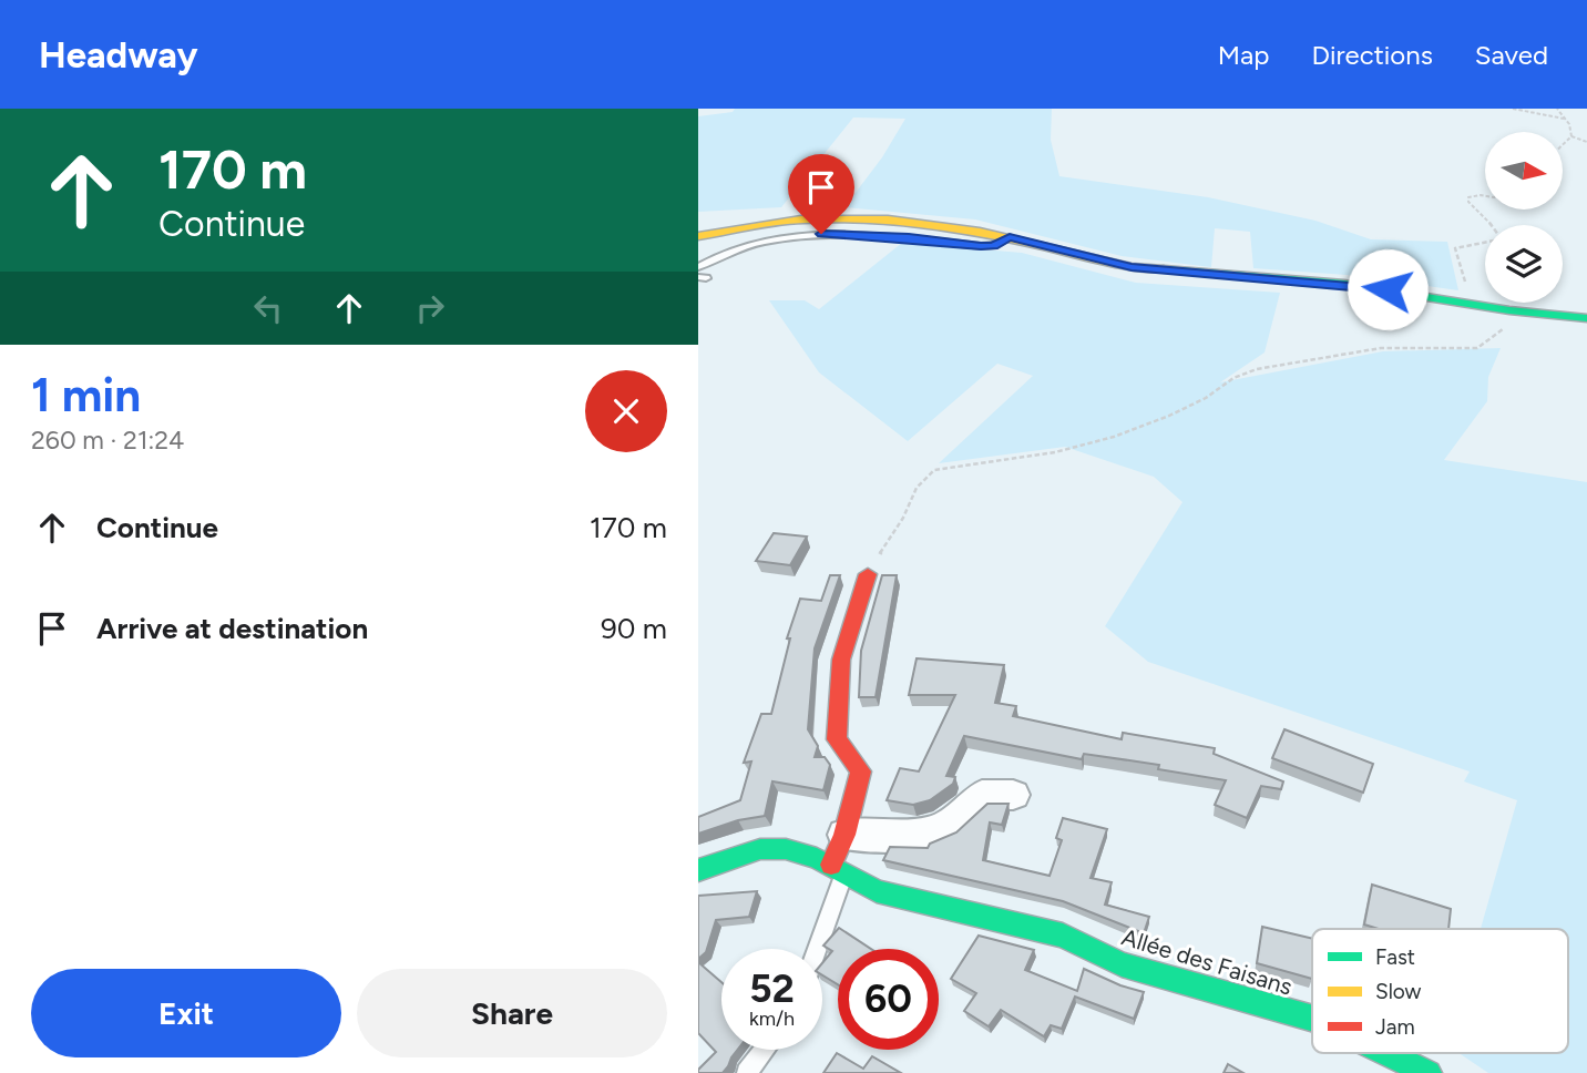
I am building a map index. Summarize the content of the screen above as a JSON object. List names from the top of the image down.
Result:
{
  "streets": {
    "main road": ["Allée des Faisans"]
  },
  "legend": ["Fast", "Slow", "Jam"],
  "north": "right",
  "page": {
    "header": "Headway",
    "nav": ["Map", "Directions", "Saved"],
    "turn": ["170 m", "Continue"],
    "heading": ["1 min", "260 m · 21:24"],
    "list": [
      {
        "name": "Continue",
        "value": "170 m"
      },
      {
        "name": "Arrive at destination",
        "value": "90 m"
      }
    ],
    "speed": "52 km/h",
    "limit": "60",
    "buttons": ["Exit", "Share"]
  }
}
